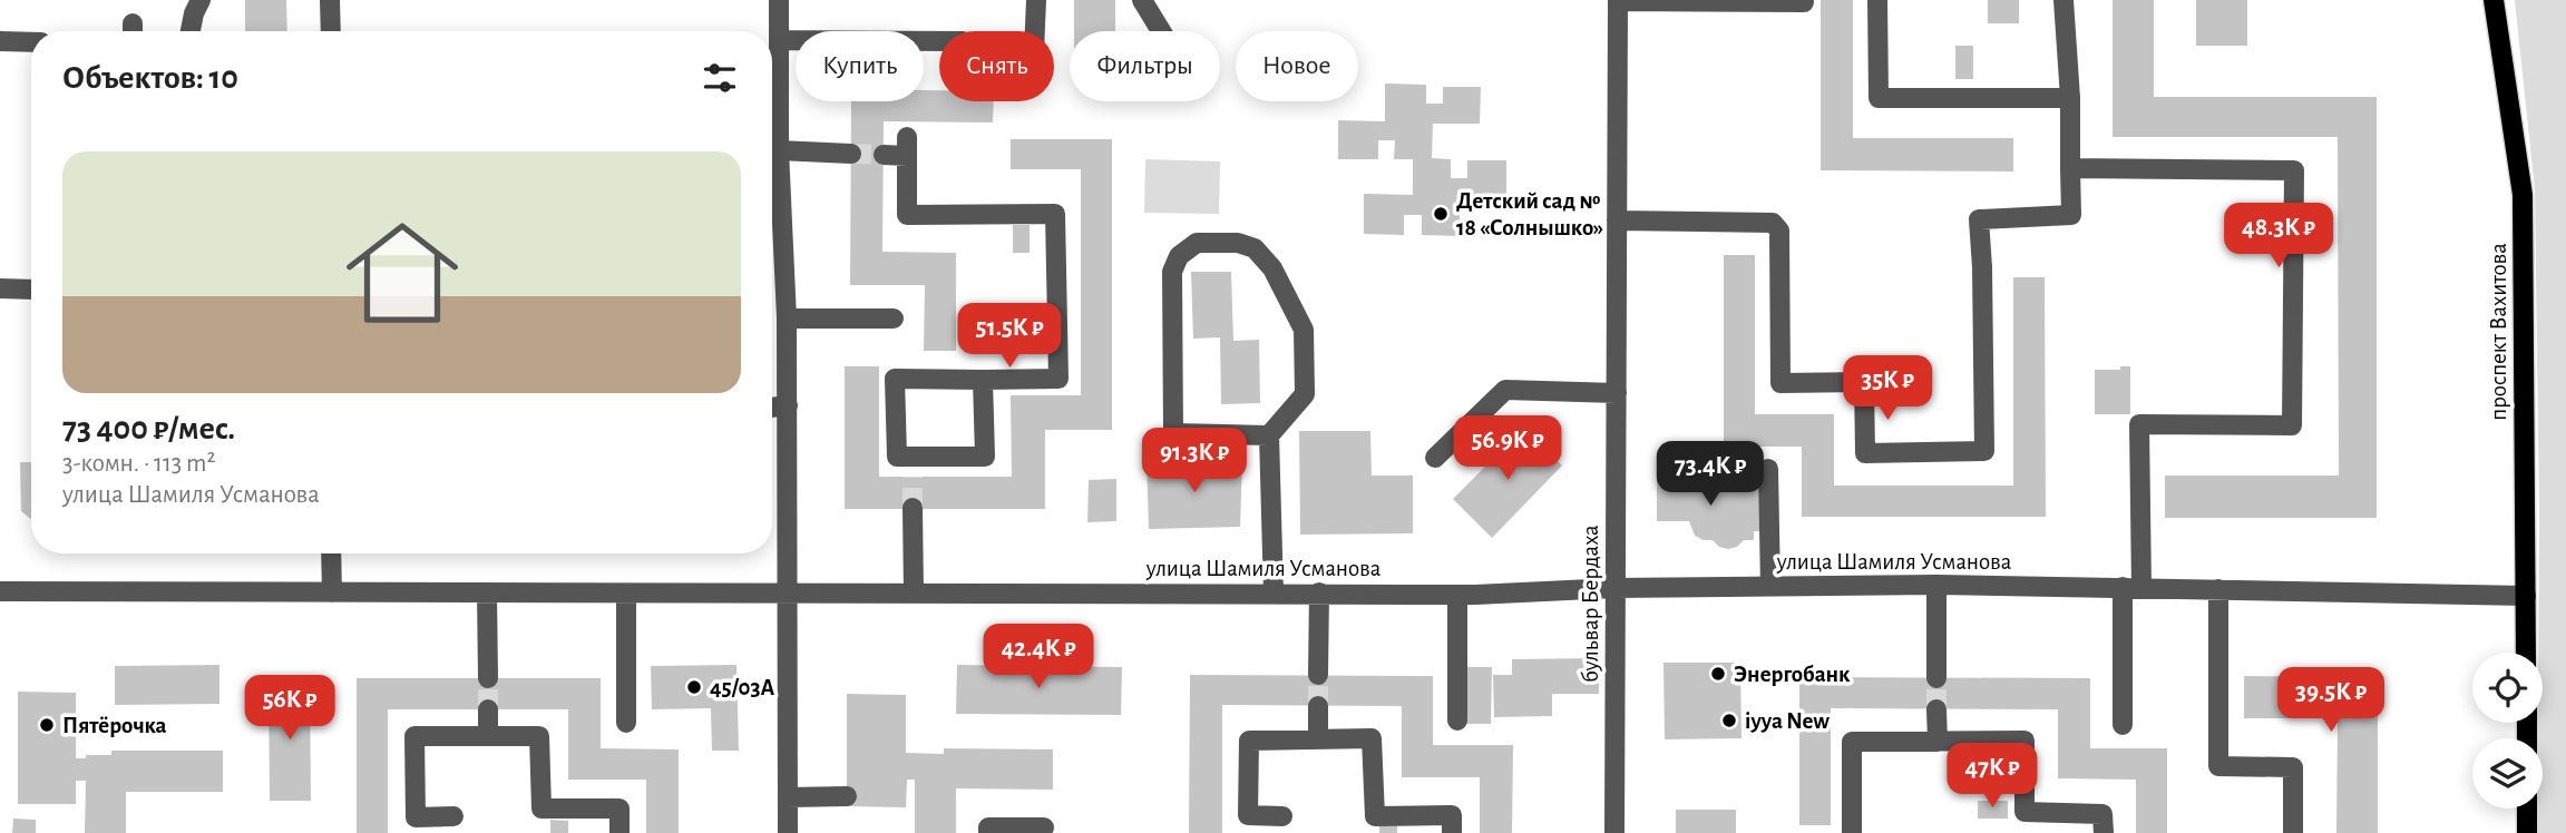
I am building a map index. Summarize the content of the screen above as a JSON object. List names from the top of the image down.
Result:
{
  "streets": {
    "main road": ["проспект Вахитова"],
    "street": ["улица Шамиля Усманова", "бульвар Бердаха"]
  },
  "crossings": [
    ["проспект Вахитова", "улица Шамиля Усманова"],
    ["улица Шамиля Усманова", "бульвар Бердаха"]
  ],
  "places": [
    "Детский сад № 18 «Солнышко»",
    "Энергобанк",
    "45/03А",
    "iyya New",
    "Пятёрочка"
  ],
  "page": {
    "chip": [
      "Купить",
      "Снять",
      "Фильтры",
      "Новое"
    ],
    "heading": "Объектов: 10",
    "list": [
      {
        "name": "73 400 ₽/мес.",
        "note": "3-комн. · 113 m² · улица Шамиля Усманова"
      }
    ],
    "price": [
      "48.3K ₽",
      "51.5K ₽",
      "35K ₽",
      "56.9K ₽",
      "91.3K ₽",
      "73.4K ₽",
      "42.4K ₽",
      "39.5K ₽",
      "56K ₽",
      "47K ₽"
    ]
  }
}
